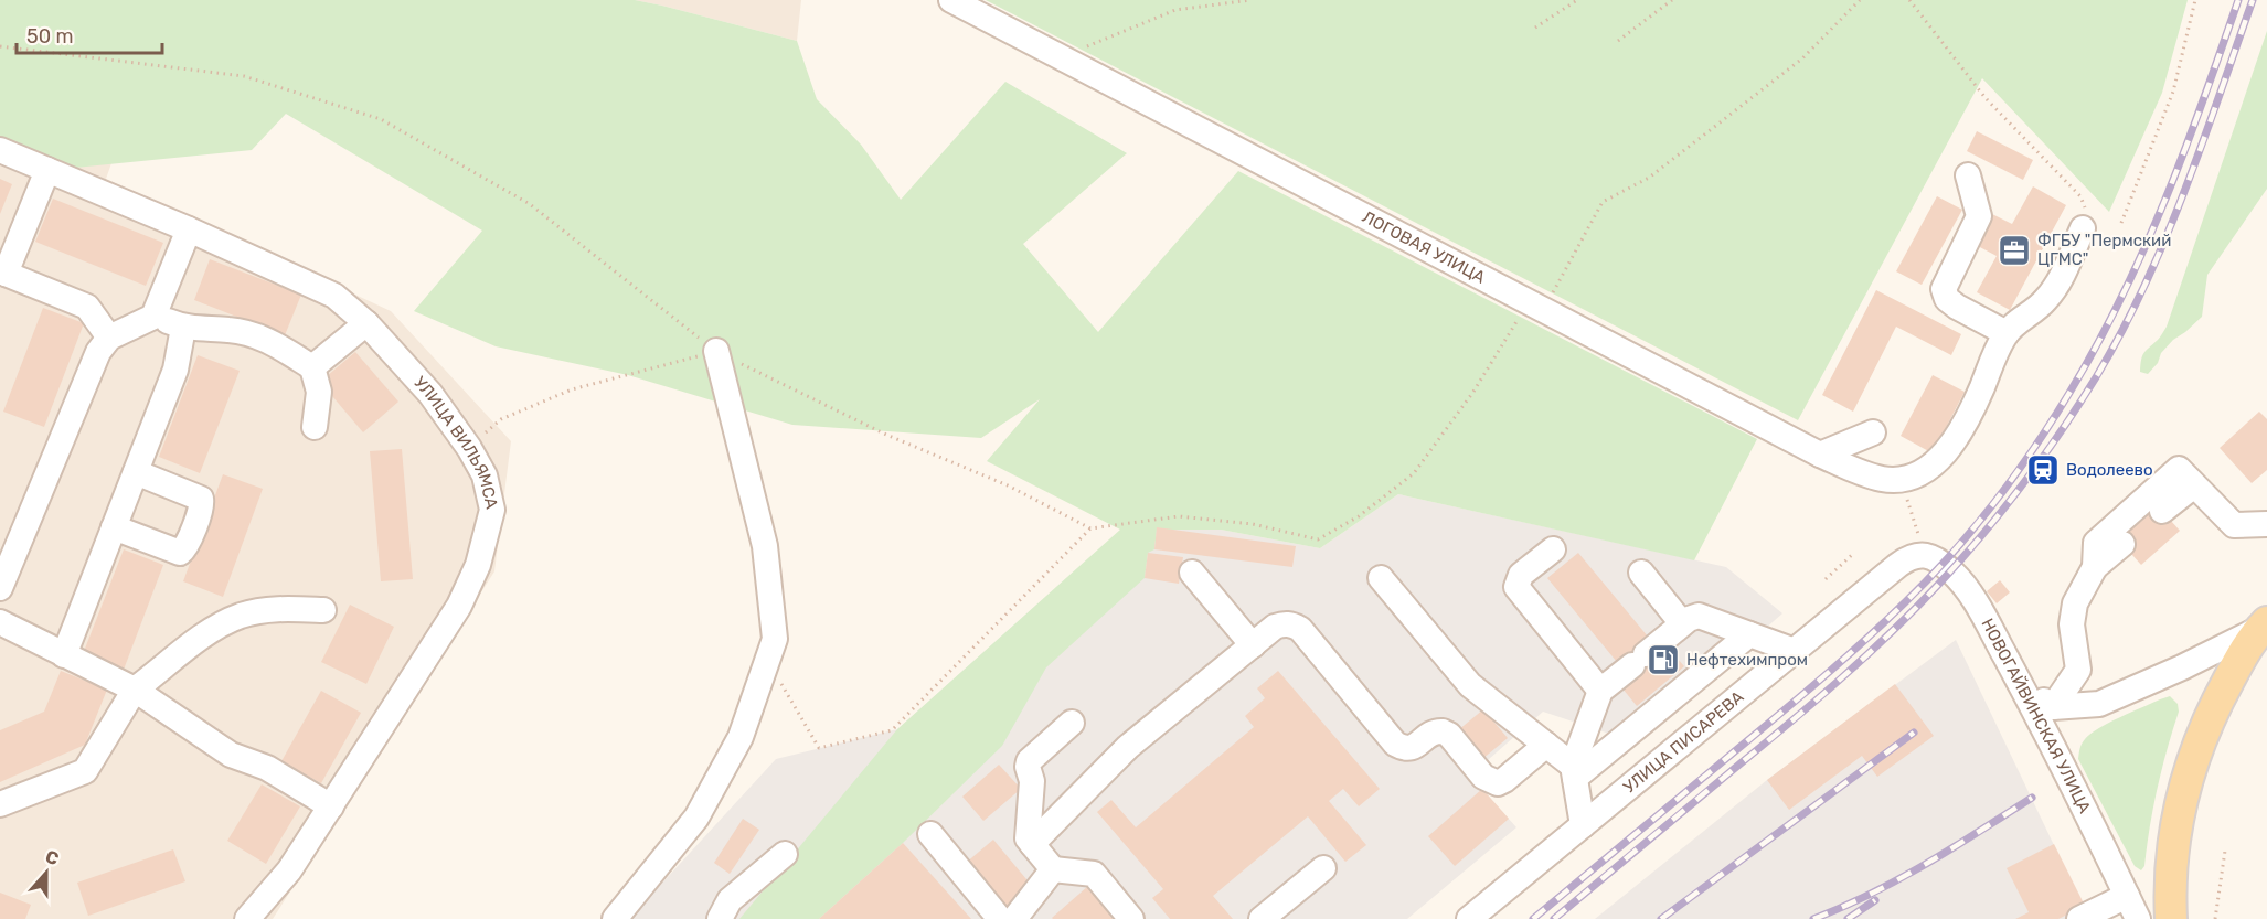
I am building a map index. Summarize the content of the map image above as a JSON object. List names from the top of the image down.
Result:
{
  "streets": {
    "street": [
      "ЛОГОВАЯ УЛИЦА",
      "УЛИЦА ВИЛЬЯМСА",
      "НОВОГАЙВИНСКАЯ УЛИЦА",
      "УЛИЦА ПИСАРЕВА"
    ]
  },
  "crossings": [
    ["НОВОГАЙВИНСКАЯ УЛИЦА", "УЛИЦА ПИСАРЕВА"]
  ],
  "places": {
    "office": ["ФГБУ \"Пермский ЦГМС\""],
    "station": ["Водолеево"],
    "fuel station": ["Нефтехимпром"]
  },
  "scale_bar": "50 m",
  "north": "top"
}
